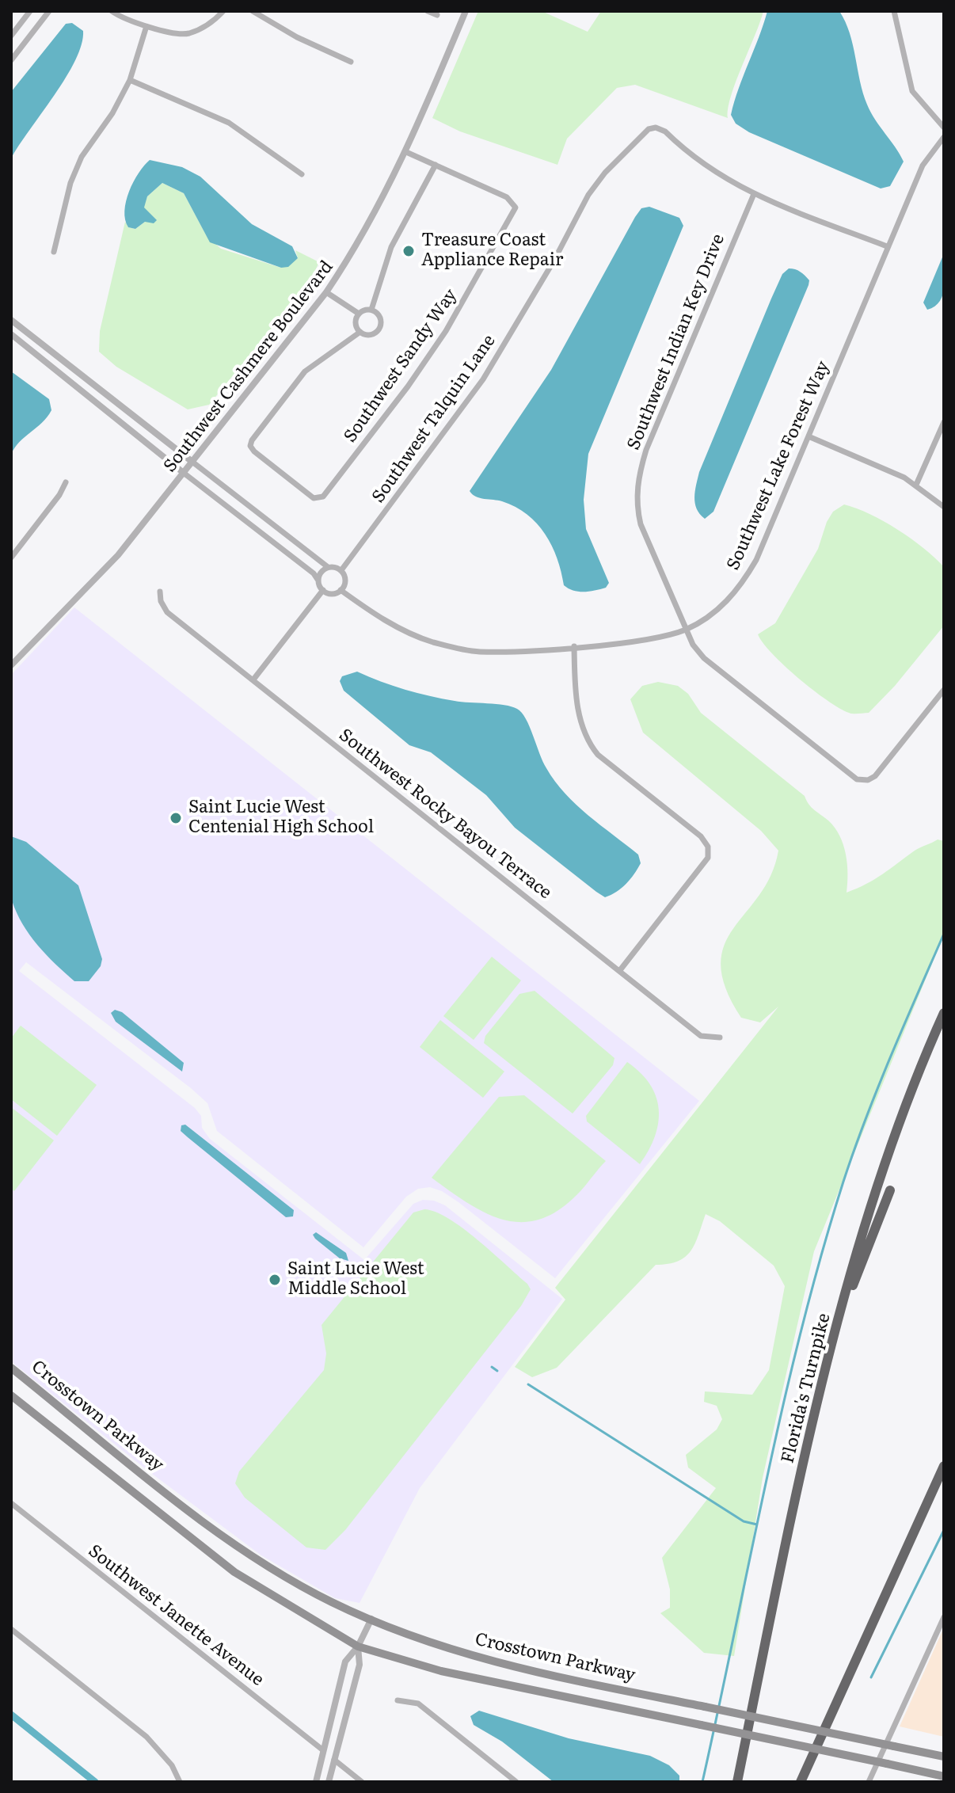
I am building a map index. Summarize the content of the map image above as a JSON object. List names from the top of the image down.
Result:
{
  "streets": {
    "highway": ["Florida's Turnpike"],
    "main road": ["Crosstown Parkway"],
    "street": [
      "Southwest Indian Key Drive",
      "Southwest Sandy Way",
      "Southwest Cashmere Boulevard",
      "Southwest Talquin Lane",
      "Southwest Lake Forest Way",
      "Southwest Rocky Bayou Terrace",
      "Southwest Janette Avenue"
    ]
  },
  "crossings": [
    ["Southwest Indian Key Drive", "Southwest Talquin Lane"],
    ["Southwest Indian Key Drive", "Southwest Lake Forest Way"],
    ["Southwest Sandy Way", "Southwest Cashmere Boulevard"],
    ["Southwest Talquin Lane", "Southwest Lake Forest Way"]
  ],
  "places": ["Treasure Coast Appliance Repair", "Saint Lucie West Centenial High School", "Saint Lucie West Middle School"]
}
